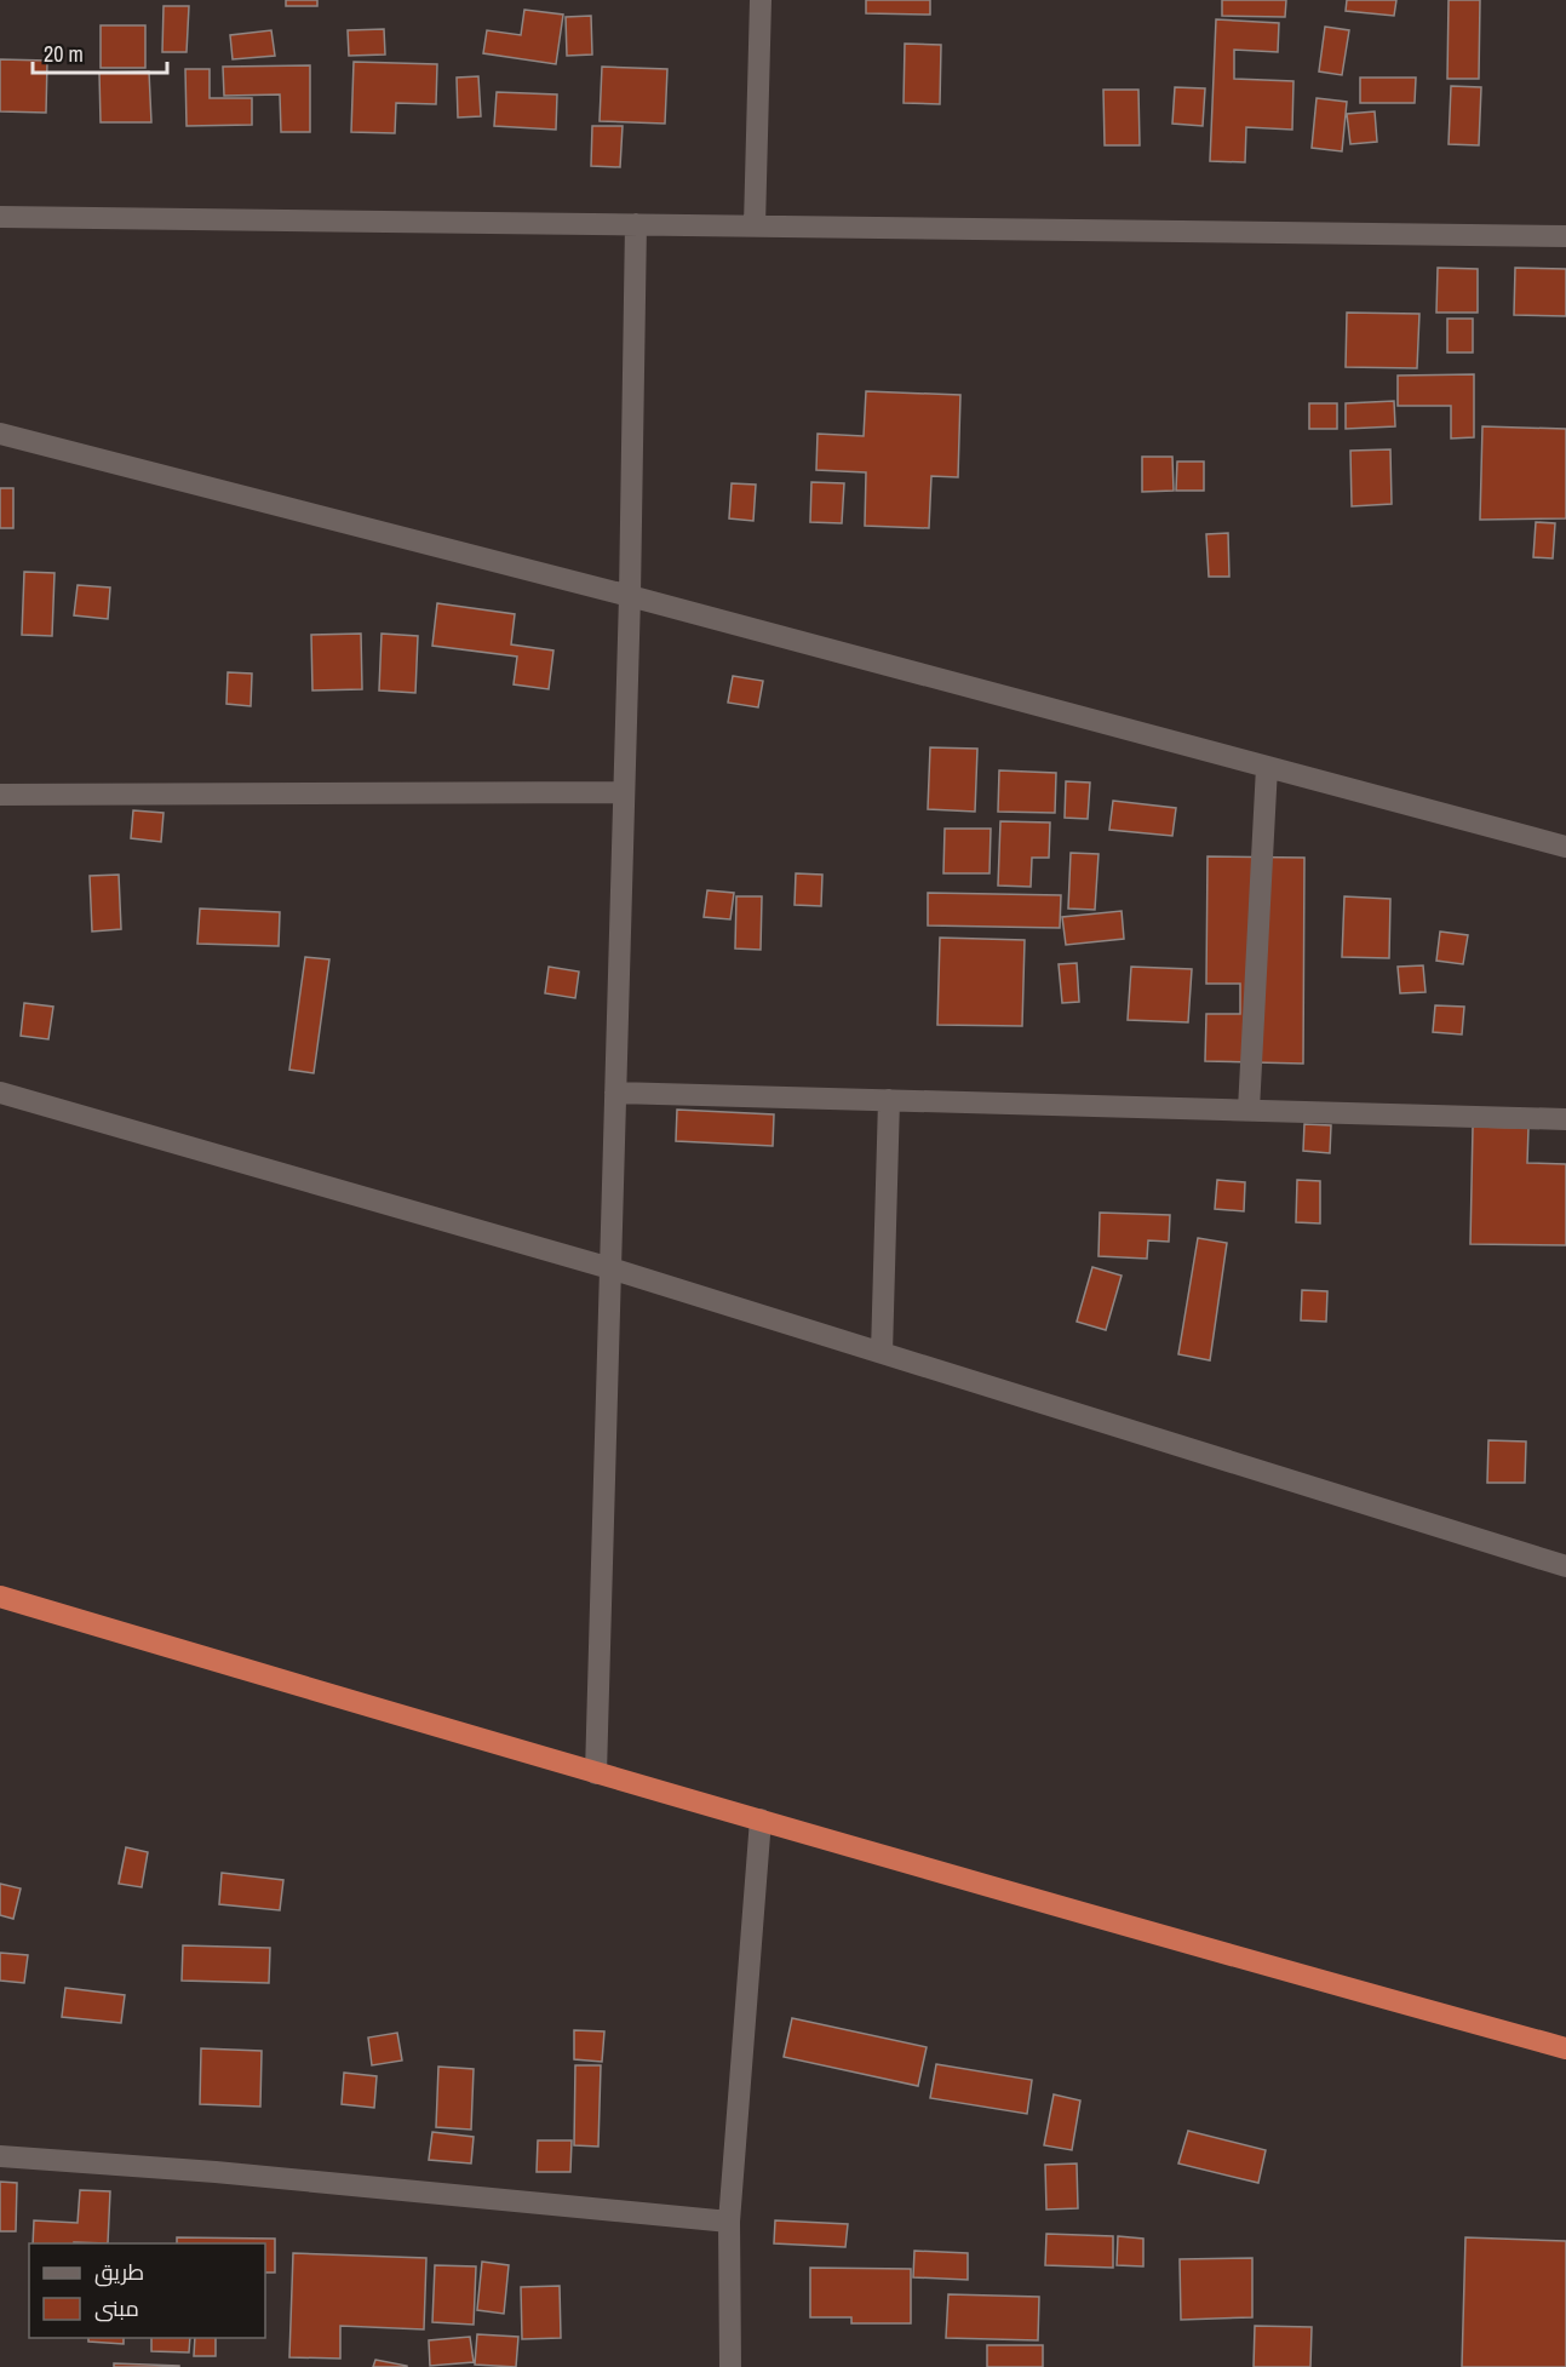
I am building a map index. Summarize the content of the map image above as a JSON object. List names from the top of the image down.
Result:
{
  "legend": ["طريق", "مبنى"],
  "scale_bar": "20 m"
}
